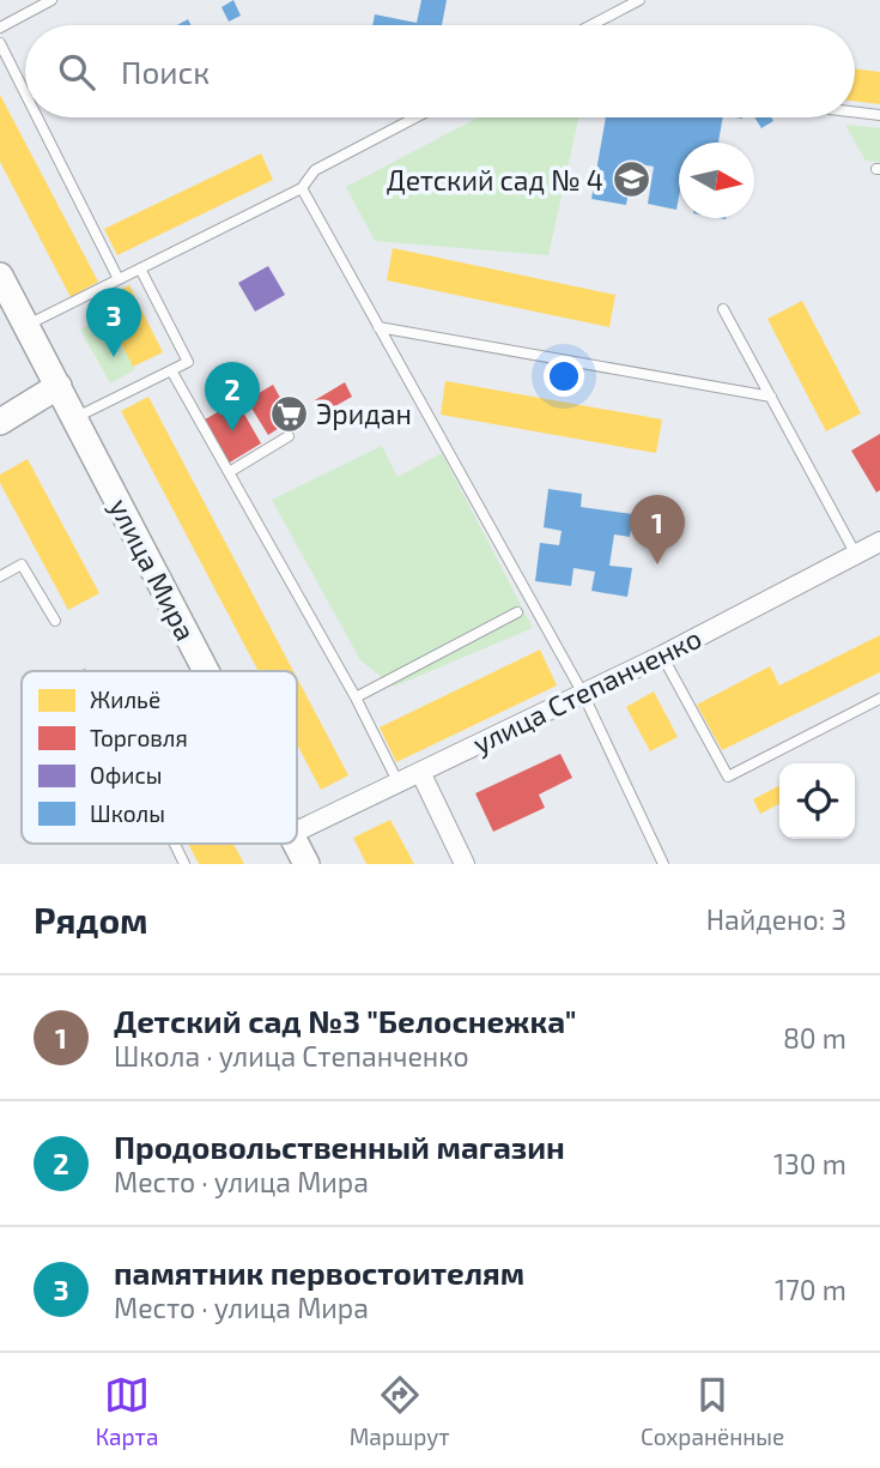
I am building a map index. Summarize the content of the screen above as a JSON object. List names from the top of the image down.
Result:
{
  "streets": {
    "street": ["улица Мира", "улица Степанченко"]
  },
  "places": {
    "school or university": ["Детский сад № 4"],
    "supermarket": ["Эридан"]
  },
  "legend": [
    "Жильё",
    "Торговля",
    "Офисы",
    "Школы"
  ],
  "north": "right",
  "page": {
    "search": "Поиск",
    "pins": ["3", "2", "1"],
    "heading": ["Рядом", "Найдено: 3"],
    "list": [
      {
        "mark": "1",
        "name": "Детский сад №3 \"Белоснежка\"",
        "note": "Школа · улица Степанченко",
        "value": "80 m"
      },
      {
        "mark": "2",
        "name": "Продовольственный магазин",
        "note": "Место · улица Мира",
        "value": "130 m"
      },
      {
        "mark": "3",
        "name": "памятник первостоителям",
        "note": "Место · улица Мира",
        "value": "170 m"
      }
    ],
    "nav": ["Карта", "Маршрут", "Сохранённые"]
  }
}
